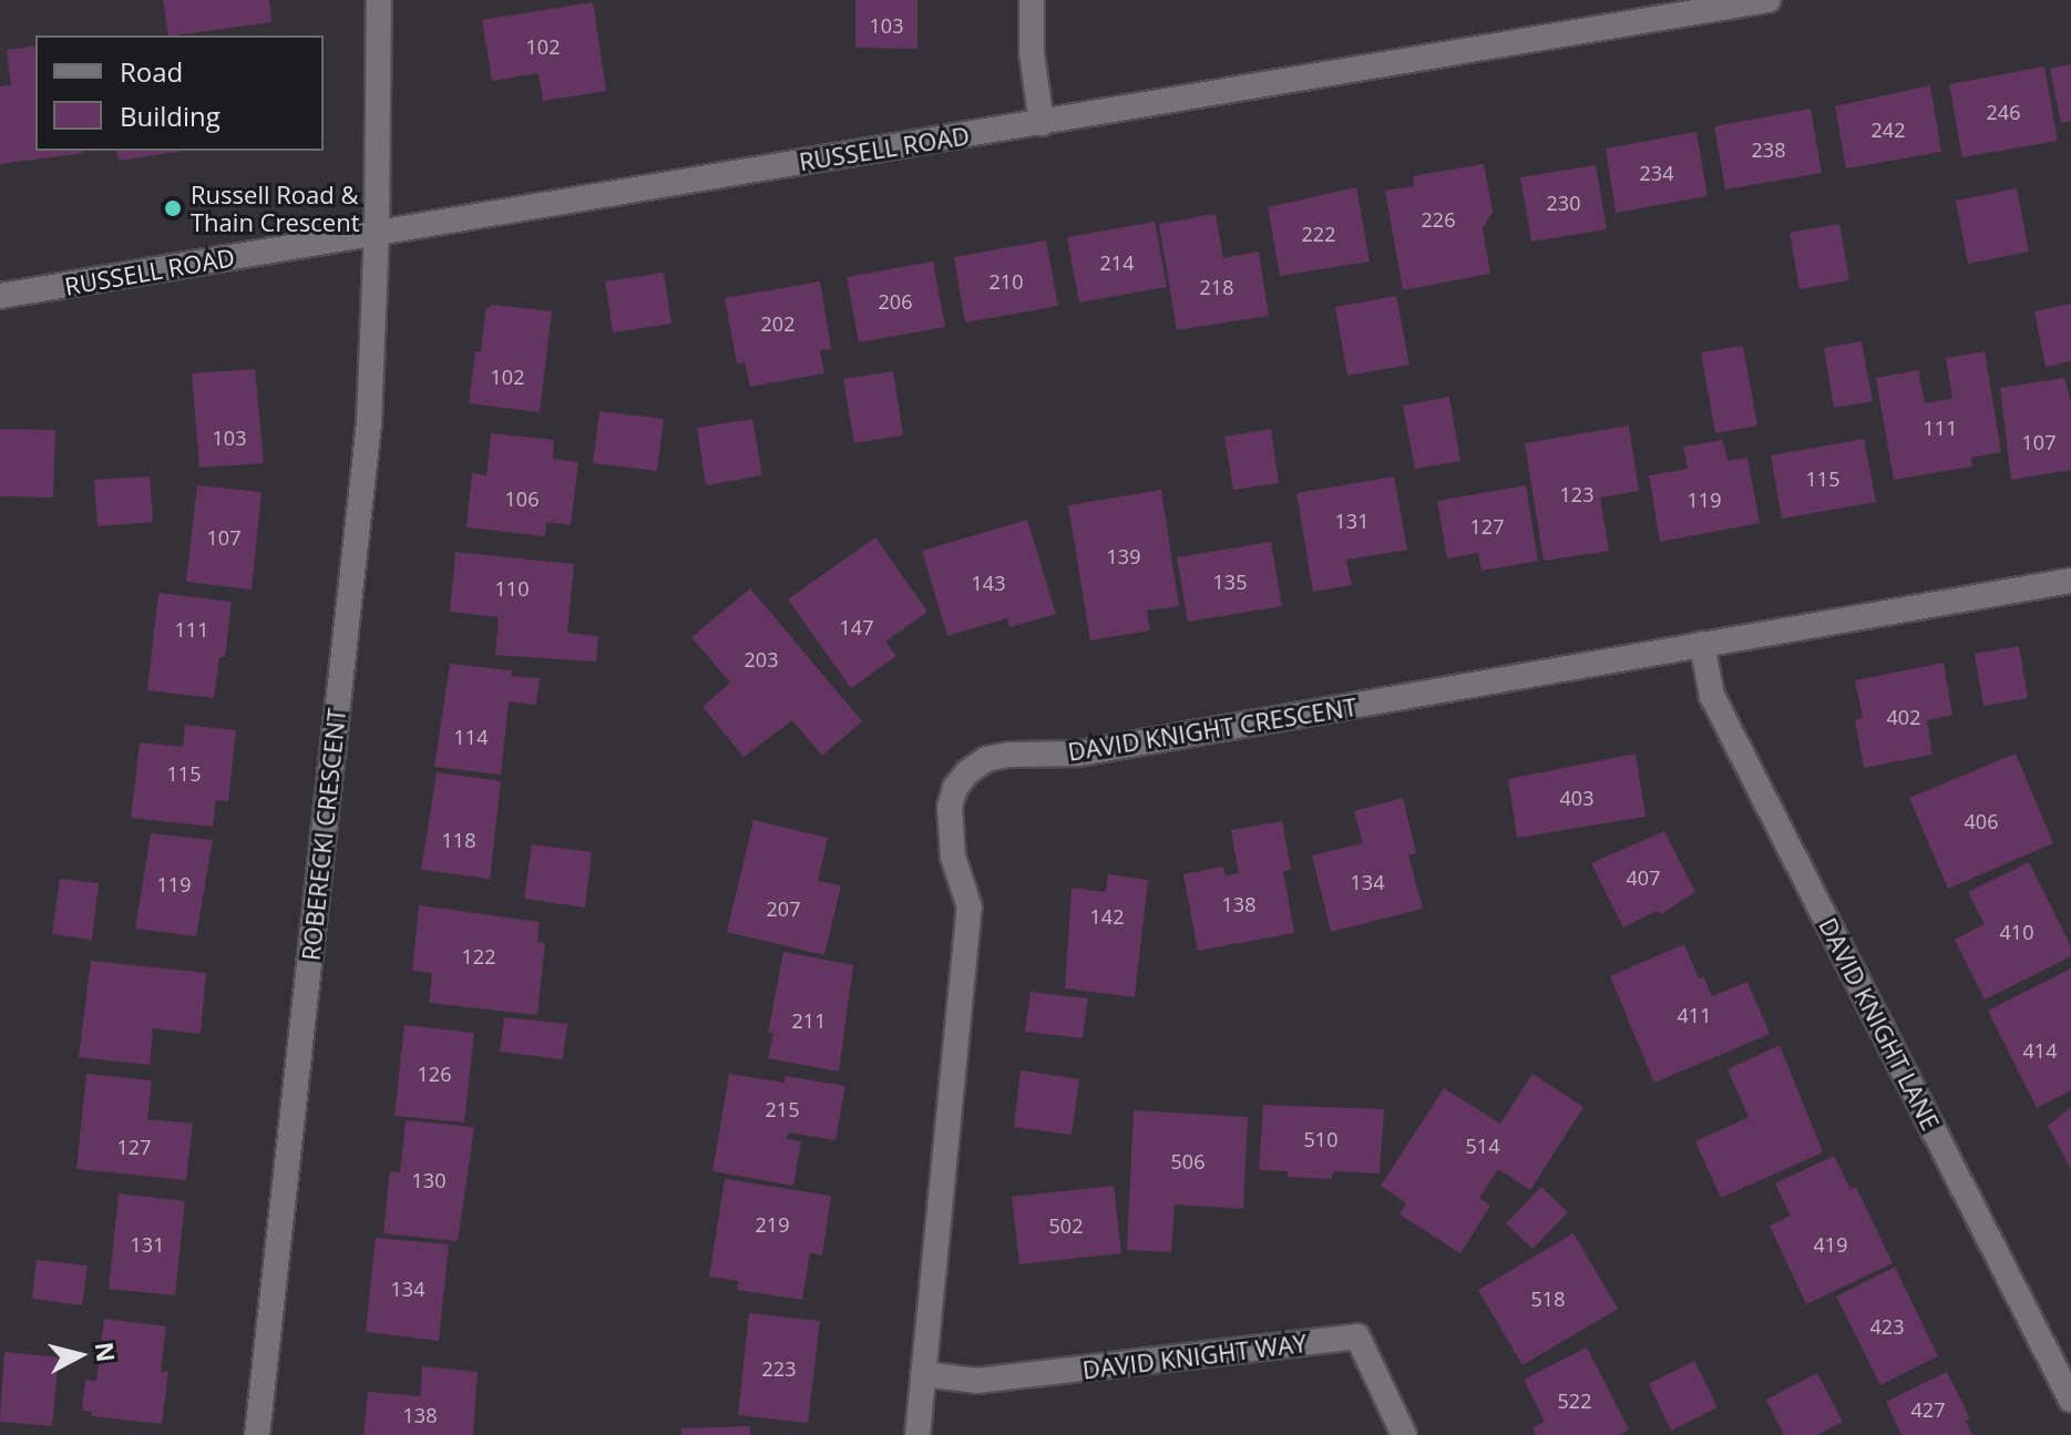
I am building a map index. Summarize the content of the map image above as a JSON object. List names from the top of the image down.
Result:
{
  "streets": {
    "street": [
      "RUSSELL ROAD",
      "DAVID KNIGHT CRESCENT",
      "ROBERECKI CRESCENT",
      "DAVID KNIGHT LANE",
      "DAVID KNIGHT WAY"
    ]
  },
  "crossings": [
    ["RUSSELL ROAD", "ROBERECKI CRESCENT"],
    ["DAVID KNIGHT CRESCENT", "DAVID KNIGHT LANE"],
    ["DAVID KNIGHT CRESCENT", "DAVID KNIGHT WAY"]
  ],
  "places": ["Russell Road & Thain Crescent"],
  "house_numbers": [
    "103",
    "102",
    "246",
    "242",
    "238",
    "234",
    "230",
    "226",
    "222",
    "214",
    "210",
    "218",
    "206",
    "202",
    "102",
    "111",
    "103",
    "107",
    "115",
    "123",
    "106",
    "119",
    "131",
    "127",
    "107",
    "139",
    "135",
    "143",
    "110",
    "147",
    "111",
    "203",
    "402",
    "114",
    "115",
    "403",
    "406",
    "118",
    "407",
    "134",
    "119",
    "138",
    "207",
    "142",
    "410",
    "122",
    "411",
    "211",
    "414",
    "126",
    "215",
    "510",
    "514",
    "127",
    "506",
    "130",
    "219",
    "502",
    "131",
    "419",
    "134",
    "518",
    "423",
    "223",
    "522",
    "427",
    "138"
  ],
  "legend": ["Road", "Building"],
  "north": "right"
}
